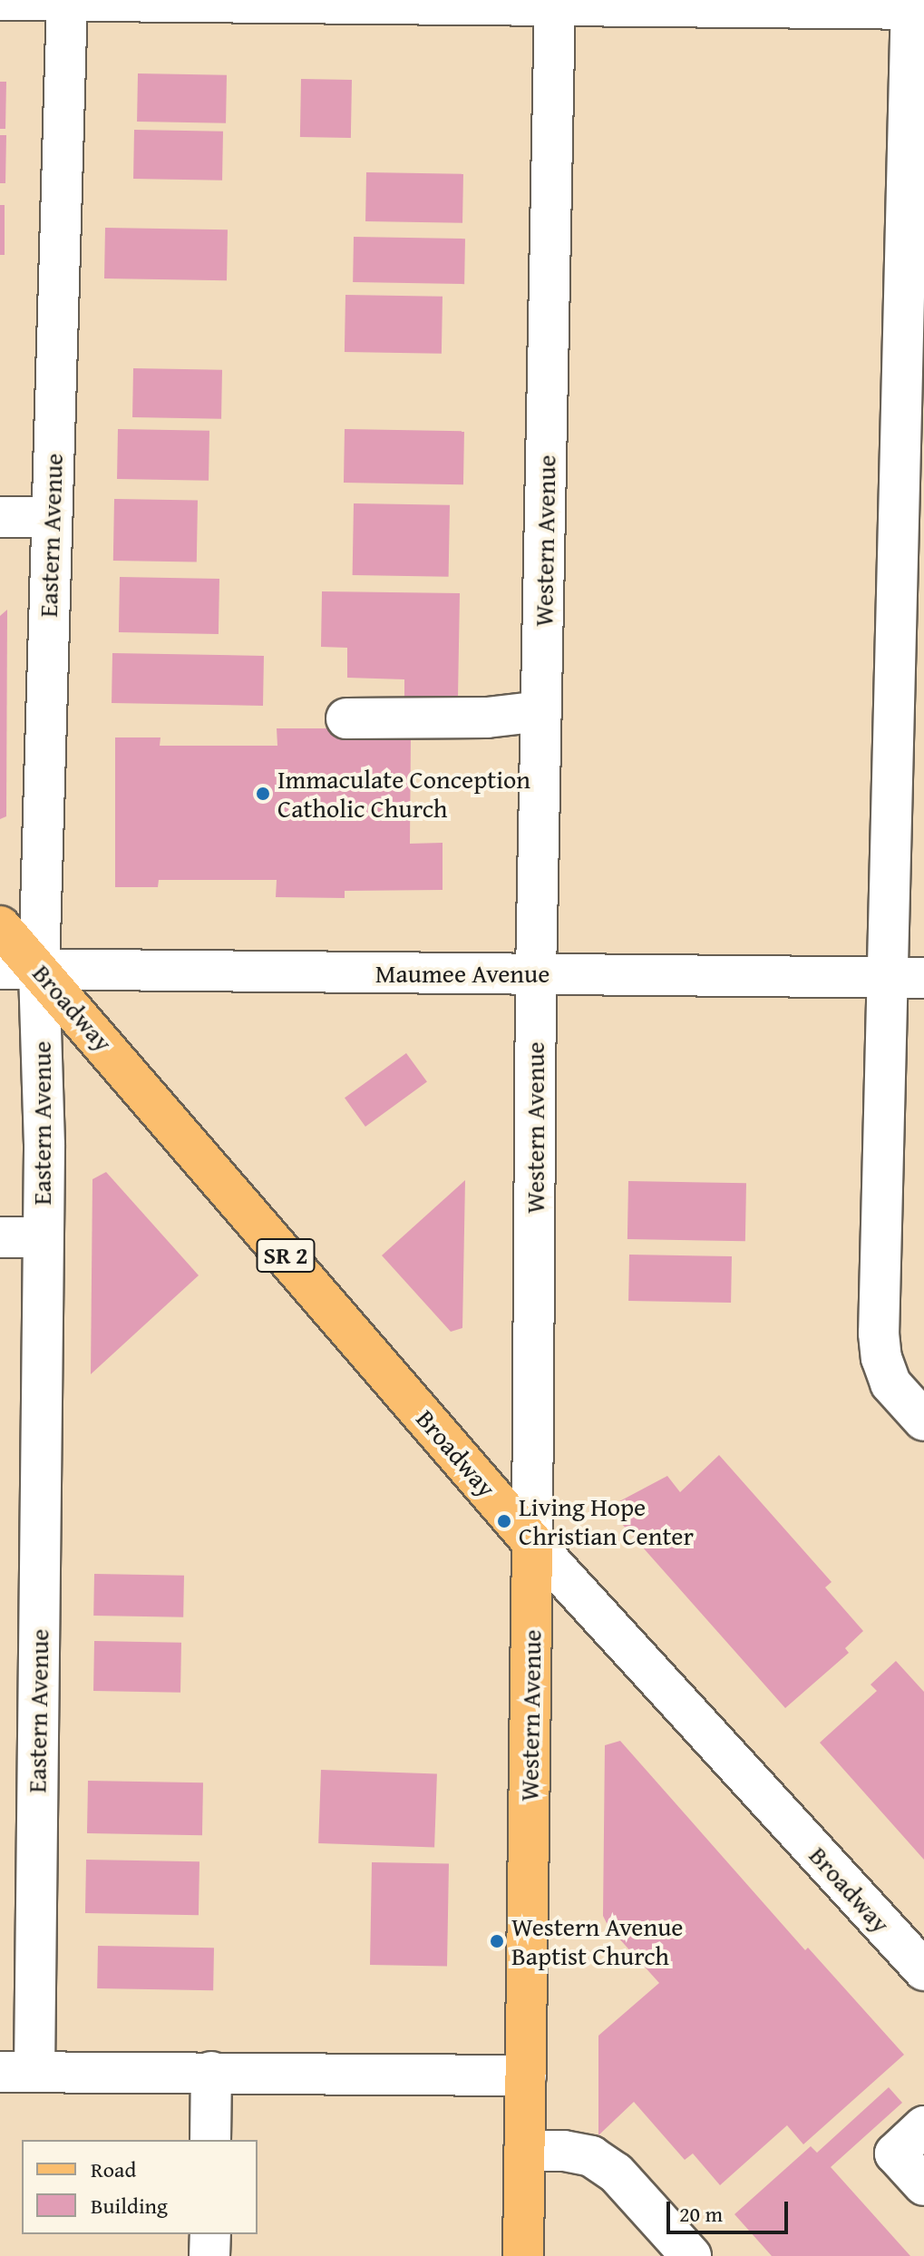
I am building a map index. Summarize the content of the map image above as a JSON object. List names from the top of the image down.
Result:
{
  "streets": {
    "main road": ["Western Avenue", "Broadway", "SR 2"],
    "street": ["Eastern Avenue", "Maumee Avenue"]
  },
  "crossings": [
    ["Eastern Avenue", "Maumee Avenue"],
    ["Eastern Avenue", "Broadway"],
    ["Western Avenue", "Maumee Avenue"],
    ["Western Avenue", "Broadway"],
    ["Maumee Avenue", "Broadway"]
  ],
  "places": ["Immaculate Conception Catholic Church", "Living Hope Christian Center", "Western Avenue Baptist Church"],
  "legend": ["Road", "Building"],
  "scale_bar": "20 m"
}
